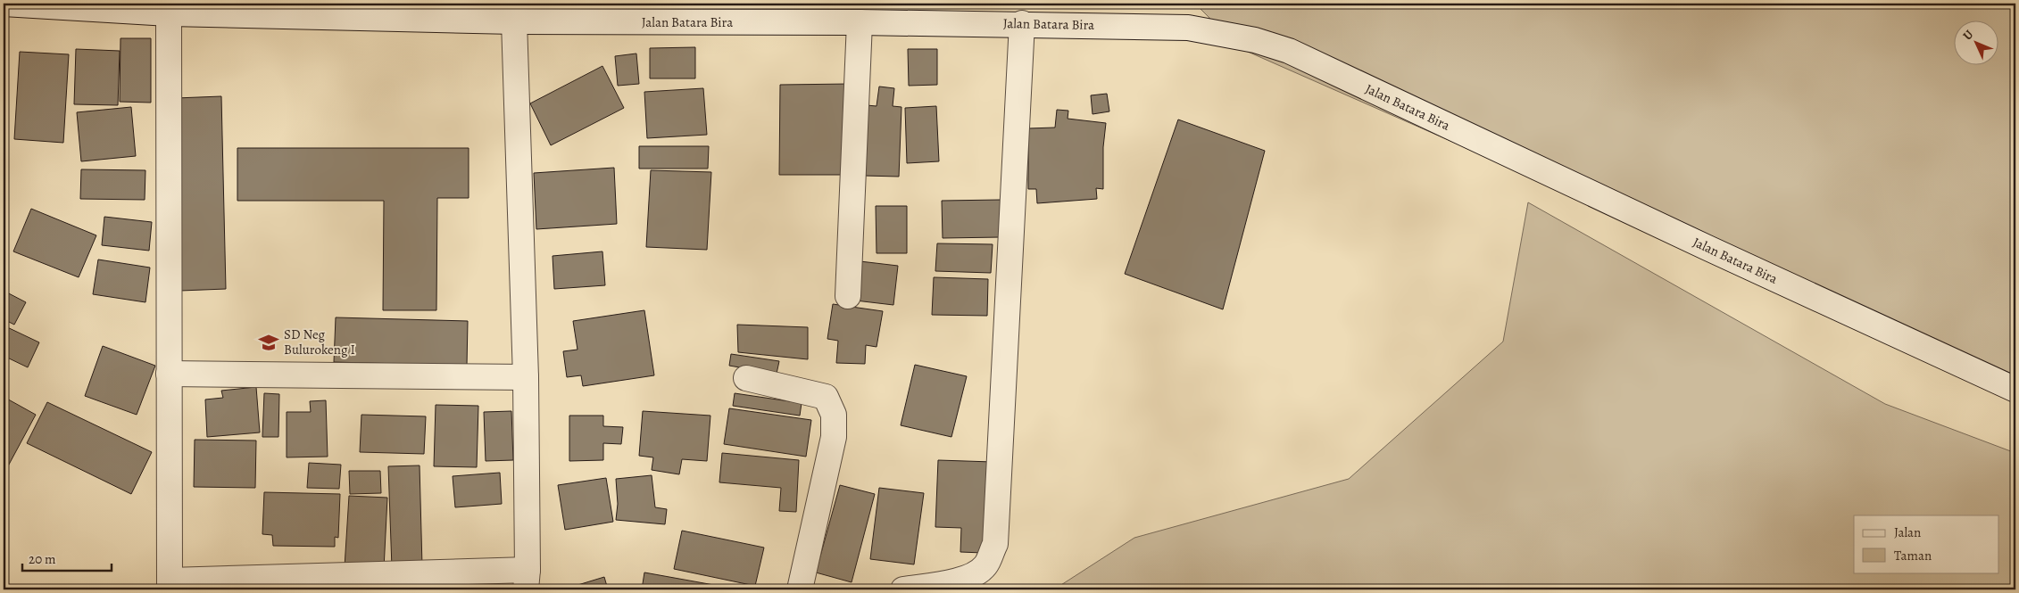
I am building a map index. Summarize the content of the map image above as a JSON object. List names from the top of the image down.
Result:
{
  "streets": {
    "street": ["Jalan Batara Bira"]
  },
  "places": {
    "school or university": ["SD Neg Bulurokeng I"]
  },
  "legend": ["Jalan", "Taman"],
  "scale_bar": "20 m",
  "north": "top left"
}
